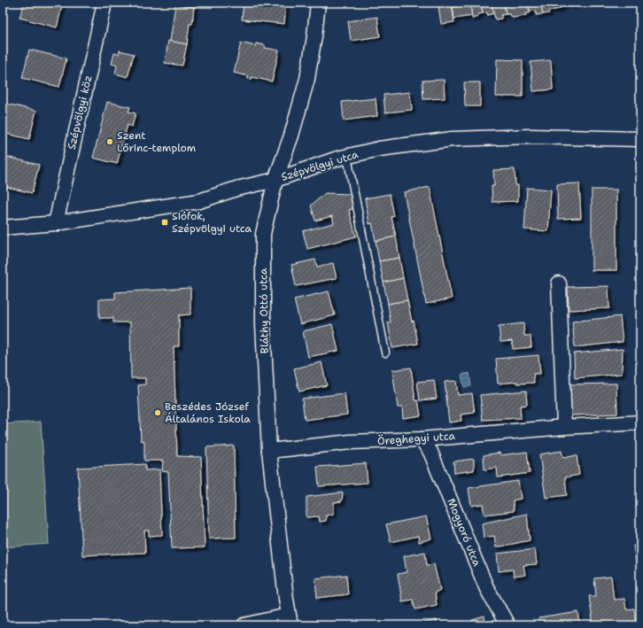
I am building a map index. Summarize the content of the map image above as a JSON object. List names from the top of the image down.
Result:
{
  "streets": {
    "street": [
      "Szépvölgyi köz",
      "Szépvölgyi utca",
      "Bláthy Ottó utca",
      "Öreghegyi utca",
      "Mogyoró utca"
    ]
  },
  "crossings": [
    ["Szépvölgyi köz", "Szépvölgyi utca"],
    ["Szépvölgyi utca", "Bláthy Ottó utca"],
    ["Bláthy Ottó utca", "Öreghegyi utca"],
    ["Öreghegyi utca", "Mogyoró utca"]
  ],
  "places": {
    "other": ["Szent Lőrinc-templom", "Beszédes József Általános Iskola"],
    "transit": ["Siófok, Szépvölgyi utca"]
  }
}
